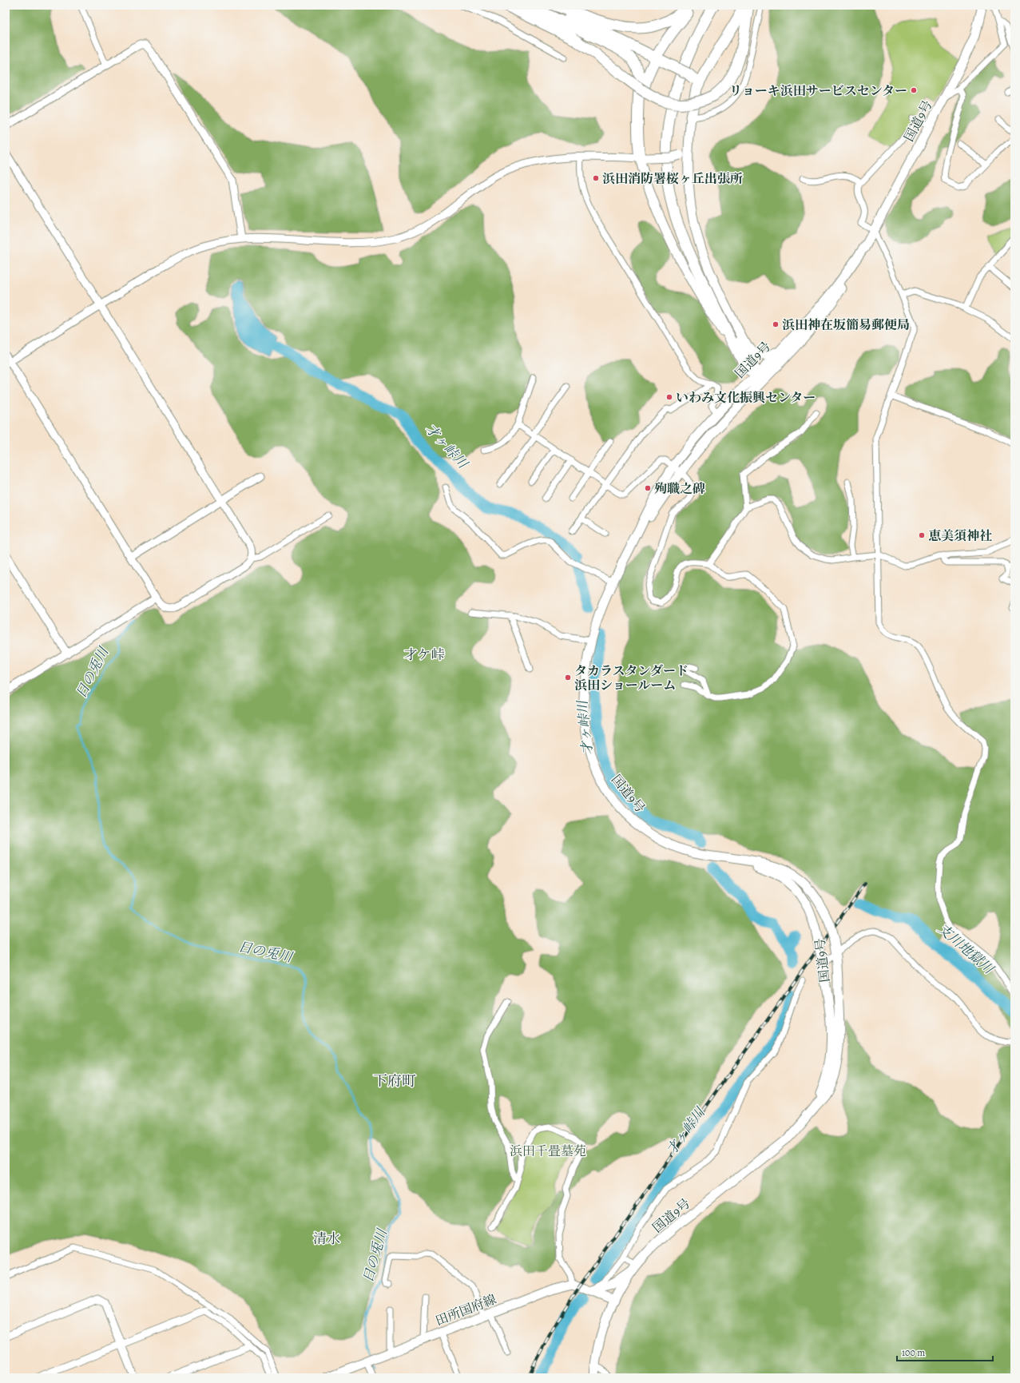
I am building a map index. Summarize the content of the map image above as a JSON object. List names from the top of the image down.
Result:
{
  "streets": {
    "main road": ["国道9号", "田所国府線"]
  },
  "districts": ["才ケ峠", "下府町", "清水"],
  "water": ["才ヶ峠川", "日の兎川", "支川地獄川"],
  "parks": ["浜田千畳墓苑"],
  "places": [
    "リョーキ浜田サービスセンター",
    "浜田消防署桜ヶ丘出張所",
    "浜田神在坂簡易郵便局",
    "いわみ文化振興センター",
    "殉職之碑",
    "恵美須神社",
    "タカラスタンダード 浜田ショールーム"
  ],
  "scale_bar": "100 m"
}
